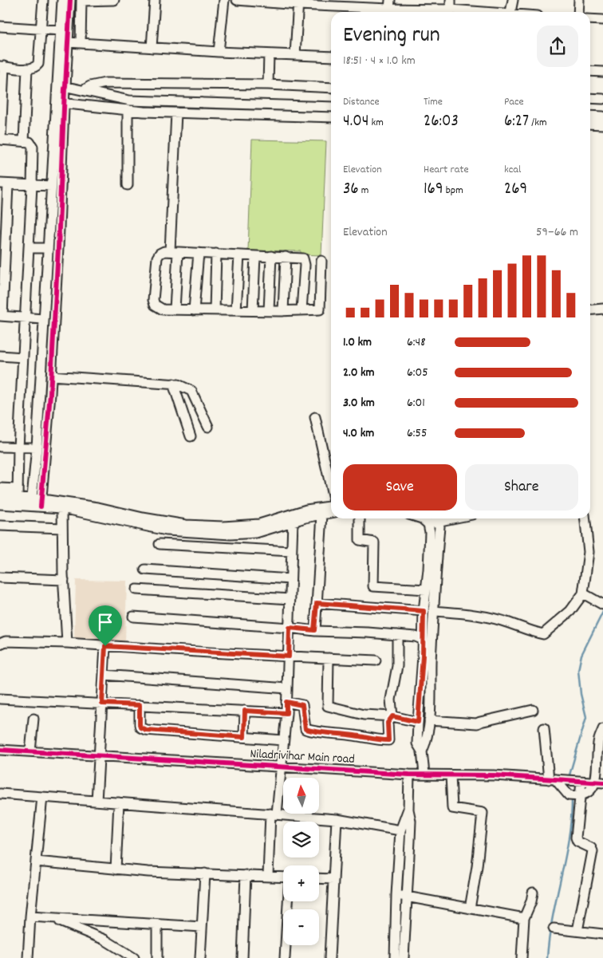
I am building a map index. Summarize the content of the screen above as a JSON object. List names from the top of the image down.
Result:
{
  "streets": {
    "street": ["Niladrivihar Main road"]
  },
  "north": "top",
  "page": {
    "heading": ["Evening run", "18:51 · 4 × 1.0 km"],
    "stats": [
      ["Distance", "4.04 km"],
      ["Time", "26:03"],
      ["Pace", "6:27 /km"],
      ["Elevation", "36 m"],
      ["Heart rate", "169 bpm"],
      ["kcal", "269"]
    ],
    "chart": ["Elevation", "59–66 m"],
    "list": [
      {
        "name": "1.0 km",
        "note": "6:48"
      },
      {
        "name": "2.0 km",
        "note": "6:05"
      },
      {
        "name": "3.0 km",
        "note": "6:01"
      },
      {
        "name": "4.0 km",
        "note": "6:55"
      }
    ],
    "buttons": ["Save", "Share"],
    "map_buttons": ["+", "−"]
  }
}
